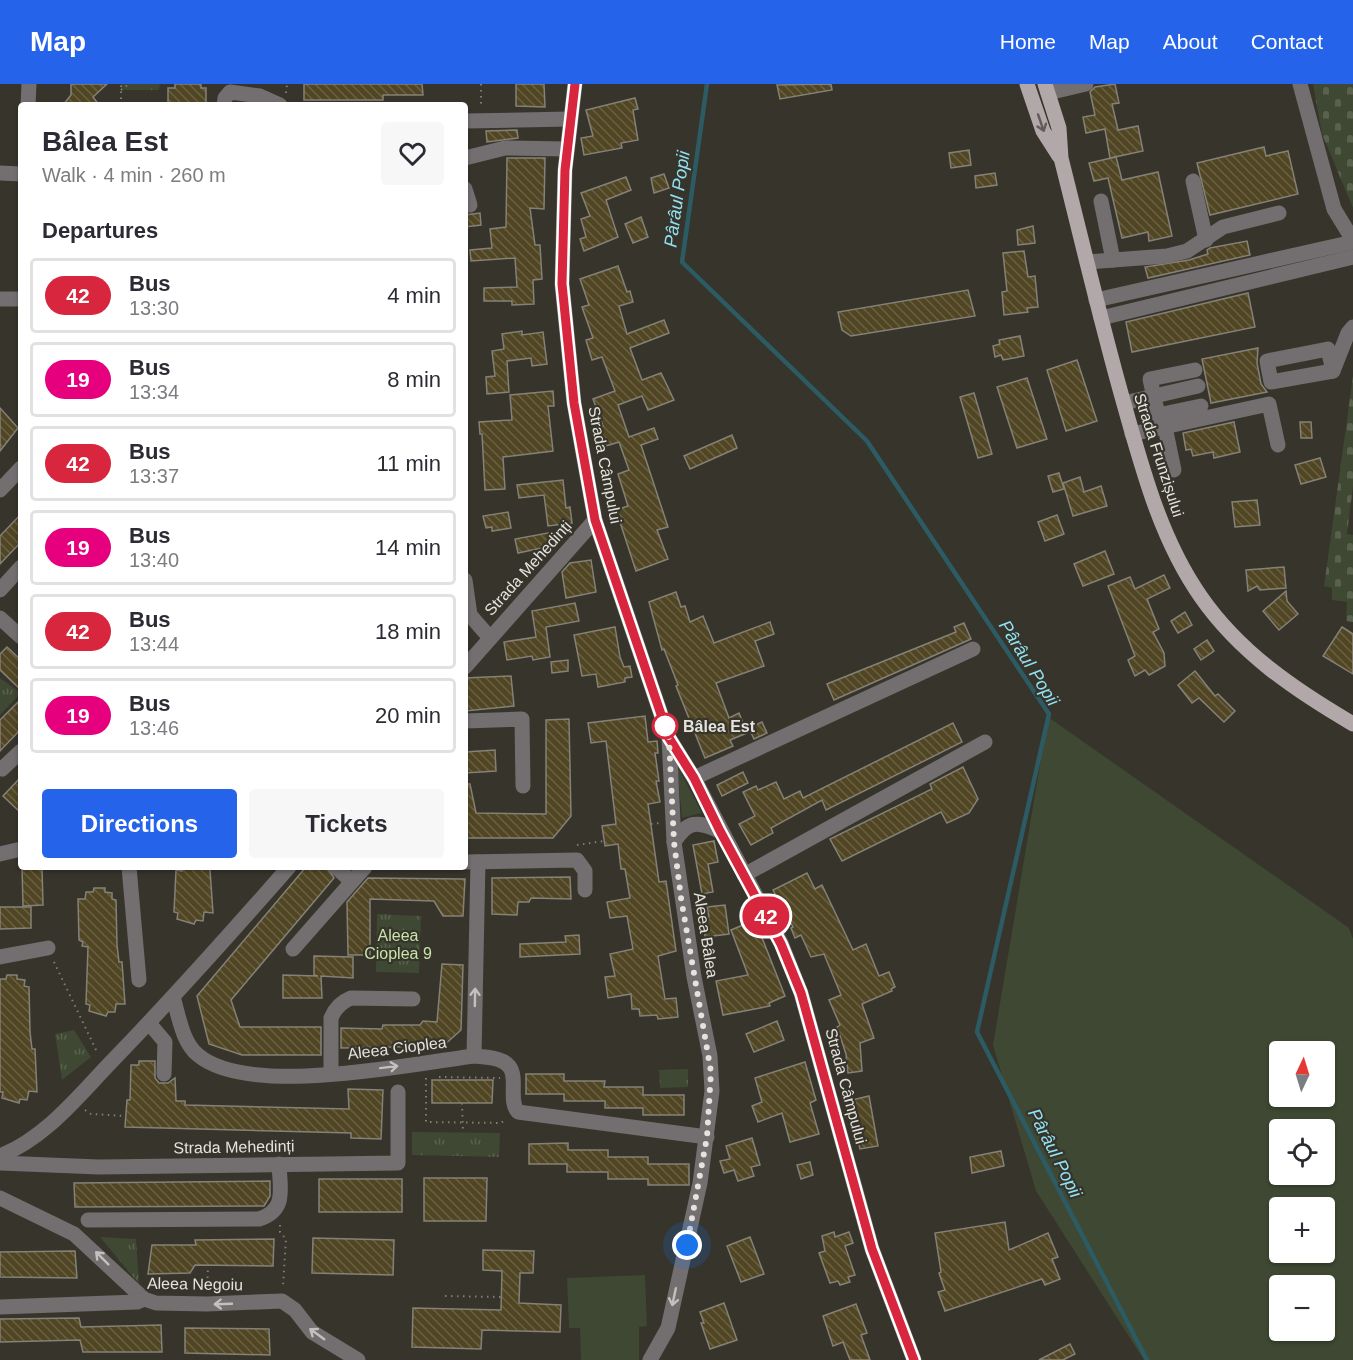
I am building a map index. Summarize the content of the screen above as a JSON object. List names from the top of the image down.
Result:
{
  "streets": {
    "main road": ["Strada Frunzișului"],
    "street": [
      "Strada Câmpului",
      "Strada Mehedinți",
      "Aleea Bâlea",
      "Aleea Cioplea",
      "Aleea Negoiu"
    ]
  },
  "crossings": [
    ["Strada Câmpului", "Strada Mehedinți"],
    ["Strada Câmpului", "Aleea Bâlea"]
  ],
  "one_way": ["Aleea Bâlea", "Aleea Cioplea"],
  "water": ["Pârâul Popii"],
  "parks": ["Aleea Cioplea 9"],
  "places": ["Bâlea Est"],
  "lines": ["bus line 42"],
  "north": "top",
  "page": {
    "header": "Map",
    "nav": [
      "Home",
      "Map",
      "About",
      "Contact"
    ],
    "on_map": "42",
    "heading": [
      ["Bâlea Est", "Walk · 4 min · 260 m"],
      "Departures"
    ],
    "list": [
      {
        "mark": "42",
        "name": "Bus",
        "note": "13:30",
        "value": "4 min"
      },
      {
        "mark": "19",
        "name": "Bus",
        "note": "13:34",
        "value": "8 min"
      },
      {
        "mark": "42",
        "name": "Bus",
        "note": "13:37",
        "value": "11 min"
      },
      {
        "mark": "19",
        "name": "Bus",
        "note": "13:40",
        "value": "14 min"
      },
      {
        "mark": "42",
        "name": "Bus",
        "note": "13:44",
        "value": "18 min"
      },
      {
        "mark": "19",
        "name": "Bus",
        "note": "13:46",
        "value": "20 min"
      }
    ],
    "buttons": ["Directions", "Tickets"],
    "map_buttons": ["+", "−"]
  }
}
